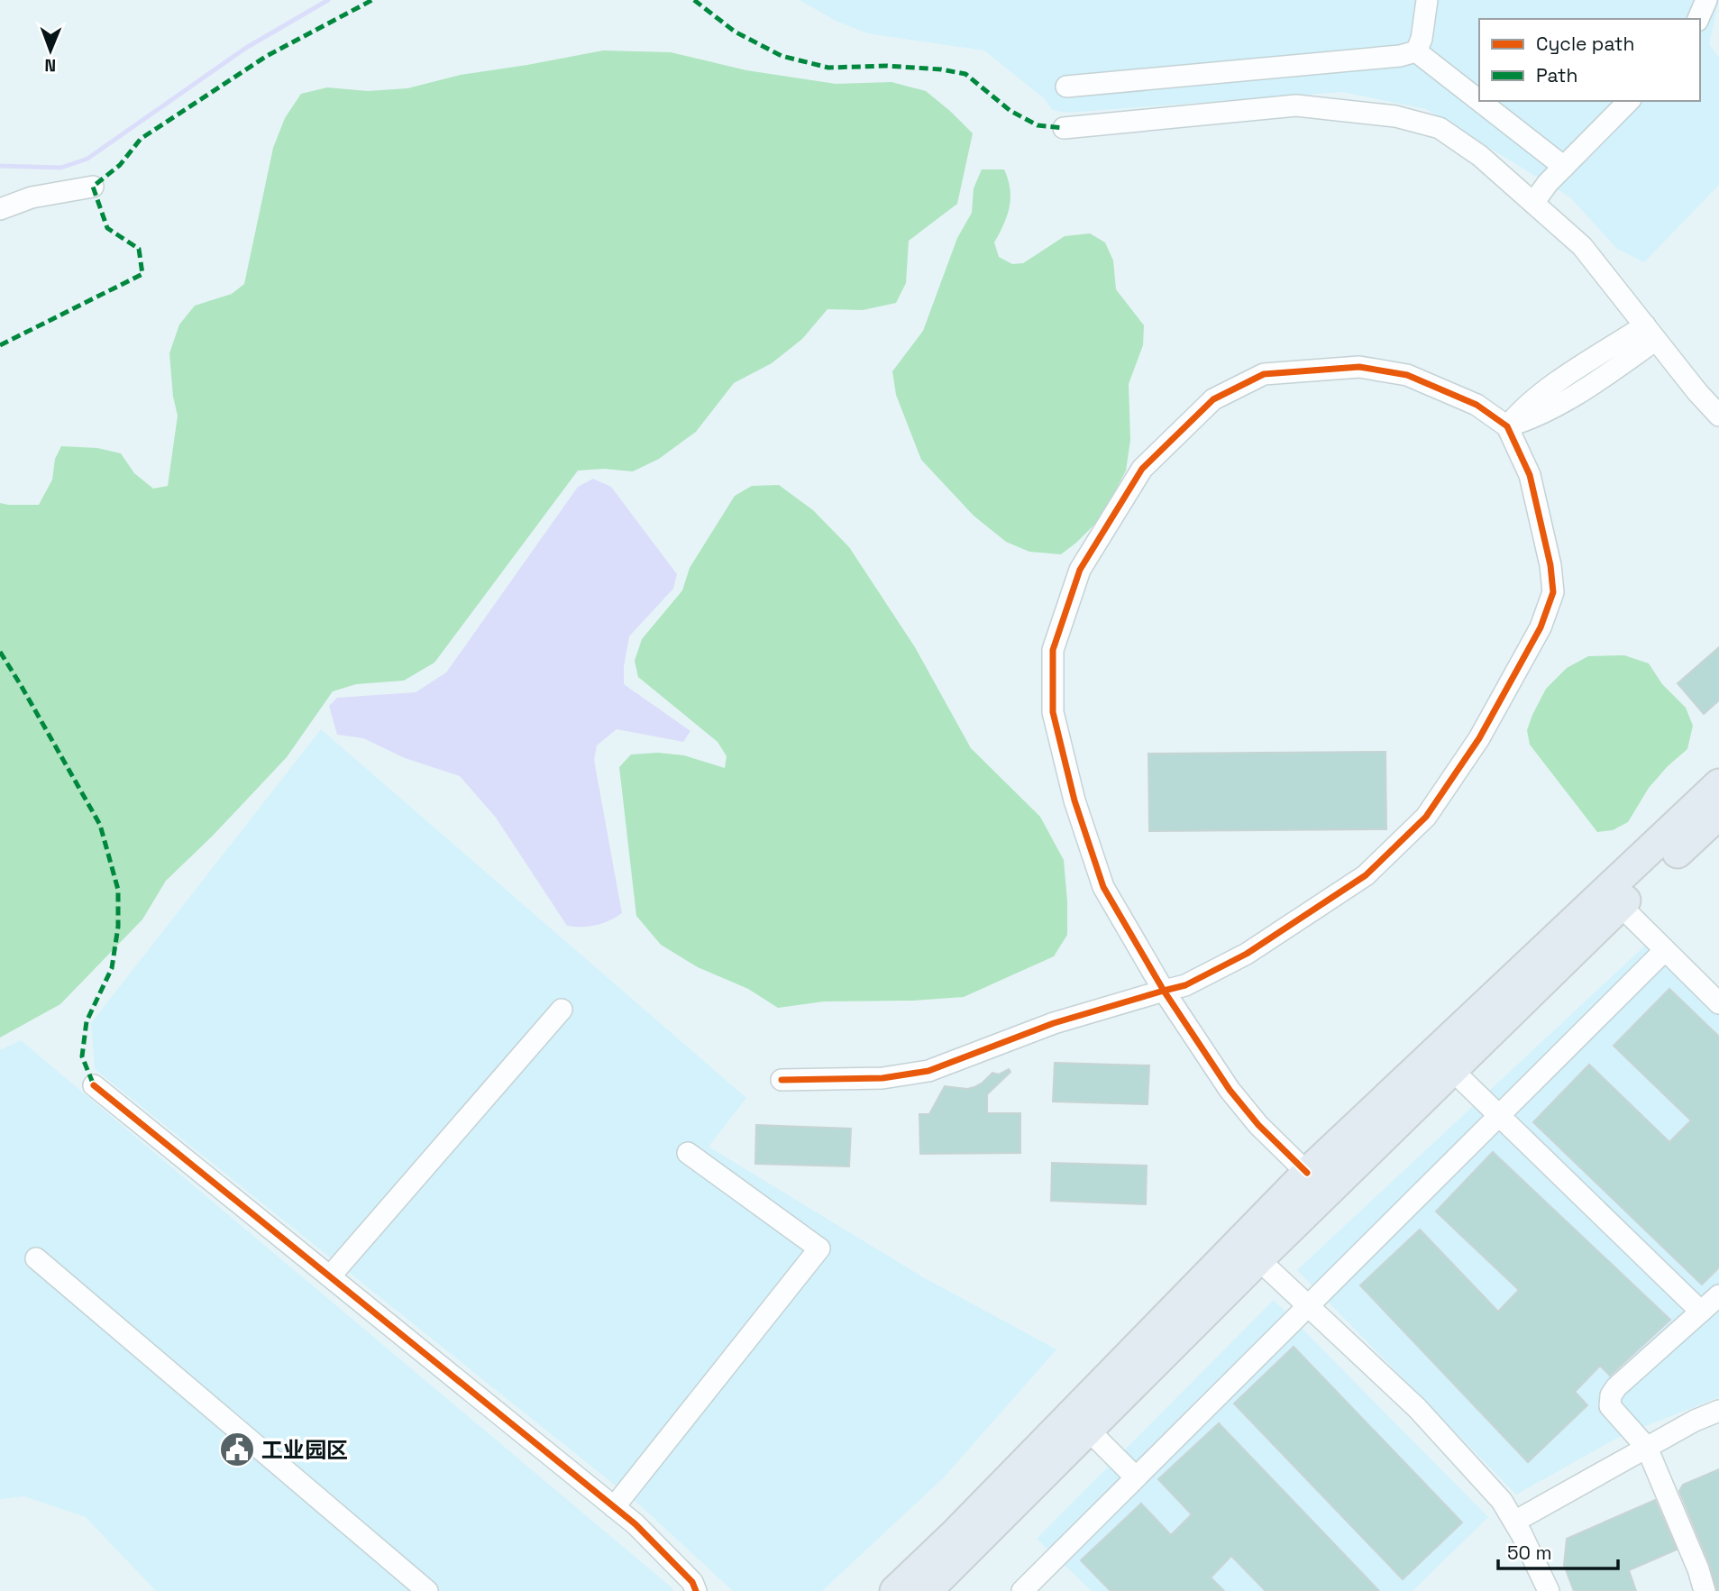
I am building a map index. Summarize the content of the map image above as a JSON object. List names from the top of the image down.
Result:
{
  "places": {
    "public building": ["工业园区"]
  },
  "legend": ["Cycle path", "Path"],
  "scale_bar": "50 m",
  "north": "bottom"
}
